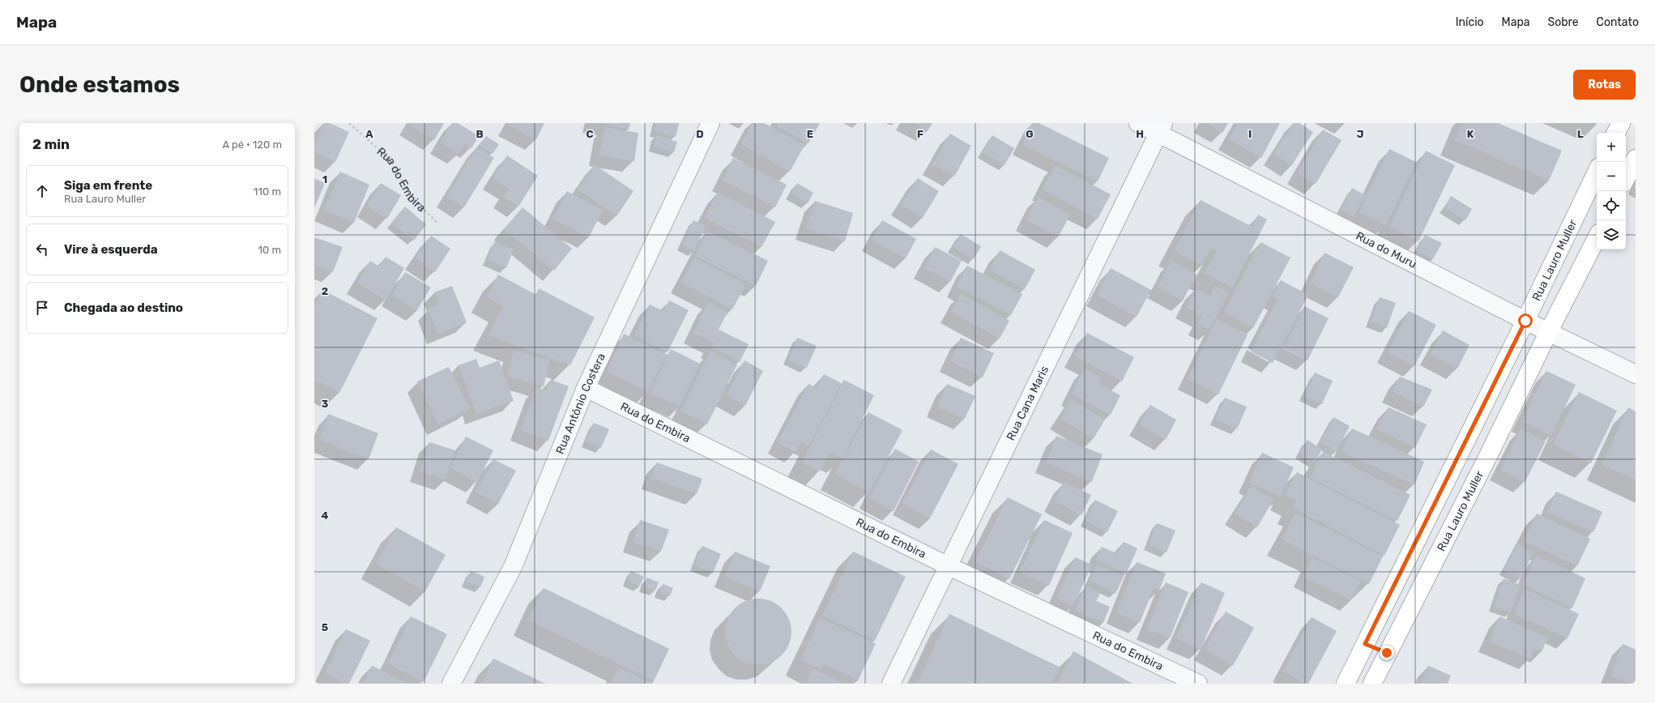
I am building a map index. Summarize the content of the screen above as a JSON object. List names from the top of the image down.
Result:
{
  "streets": {
    "street": [
      "Rua do Embira",
      "Rua do Muru",
      "Rua Lauro Muller",
      "Rua Antônio Costera",
      "Rua Cana Maris"
    ]
  },
  "crossings": [
    ["Rua do Embira", "Rua Antônio Costera"],
    ["Rua do Embira", "Rua Cana Maris"],
    ["Rua do Muru", "Rua Lauro Muller"],
    ["Rua do Muru", "Rua Cana Maris"]
  ],
  "page": {
    "header": "Mapa",
    "nav": [
      "Início",
      "Mapa",
      "Sobre",
      "Contato"
    ],
    "buttons": "Rotas",
    "title": "Onde estamos",
    "heading": ["2 min", "A pé · 120 m"],
    "map_buttons": ["+", "−"],
    "list": [
      ["Siga em frente", "Rua Lauro Muller", "110 m"],
      ["Vire à esquerda", "10 m"],
      "Chegada ao destino"
    ]
  },
  "grid": {
    "columns": [
      "A",
      "B",
      "C",
      "D",
      "E",
      "F",
      "G",
      "H",
      "I",
      "J",
      "K",
      "L"
    ],
    "rows": [
      "1",
      "2",
      "3",
      "4",
      "5"
    ]
  }
}
